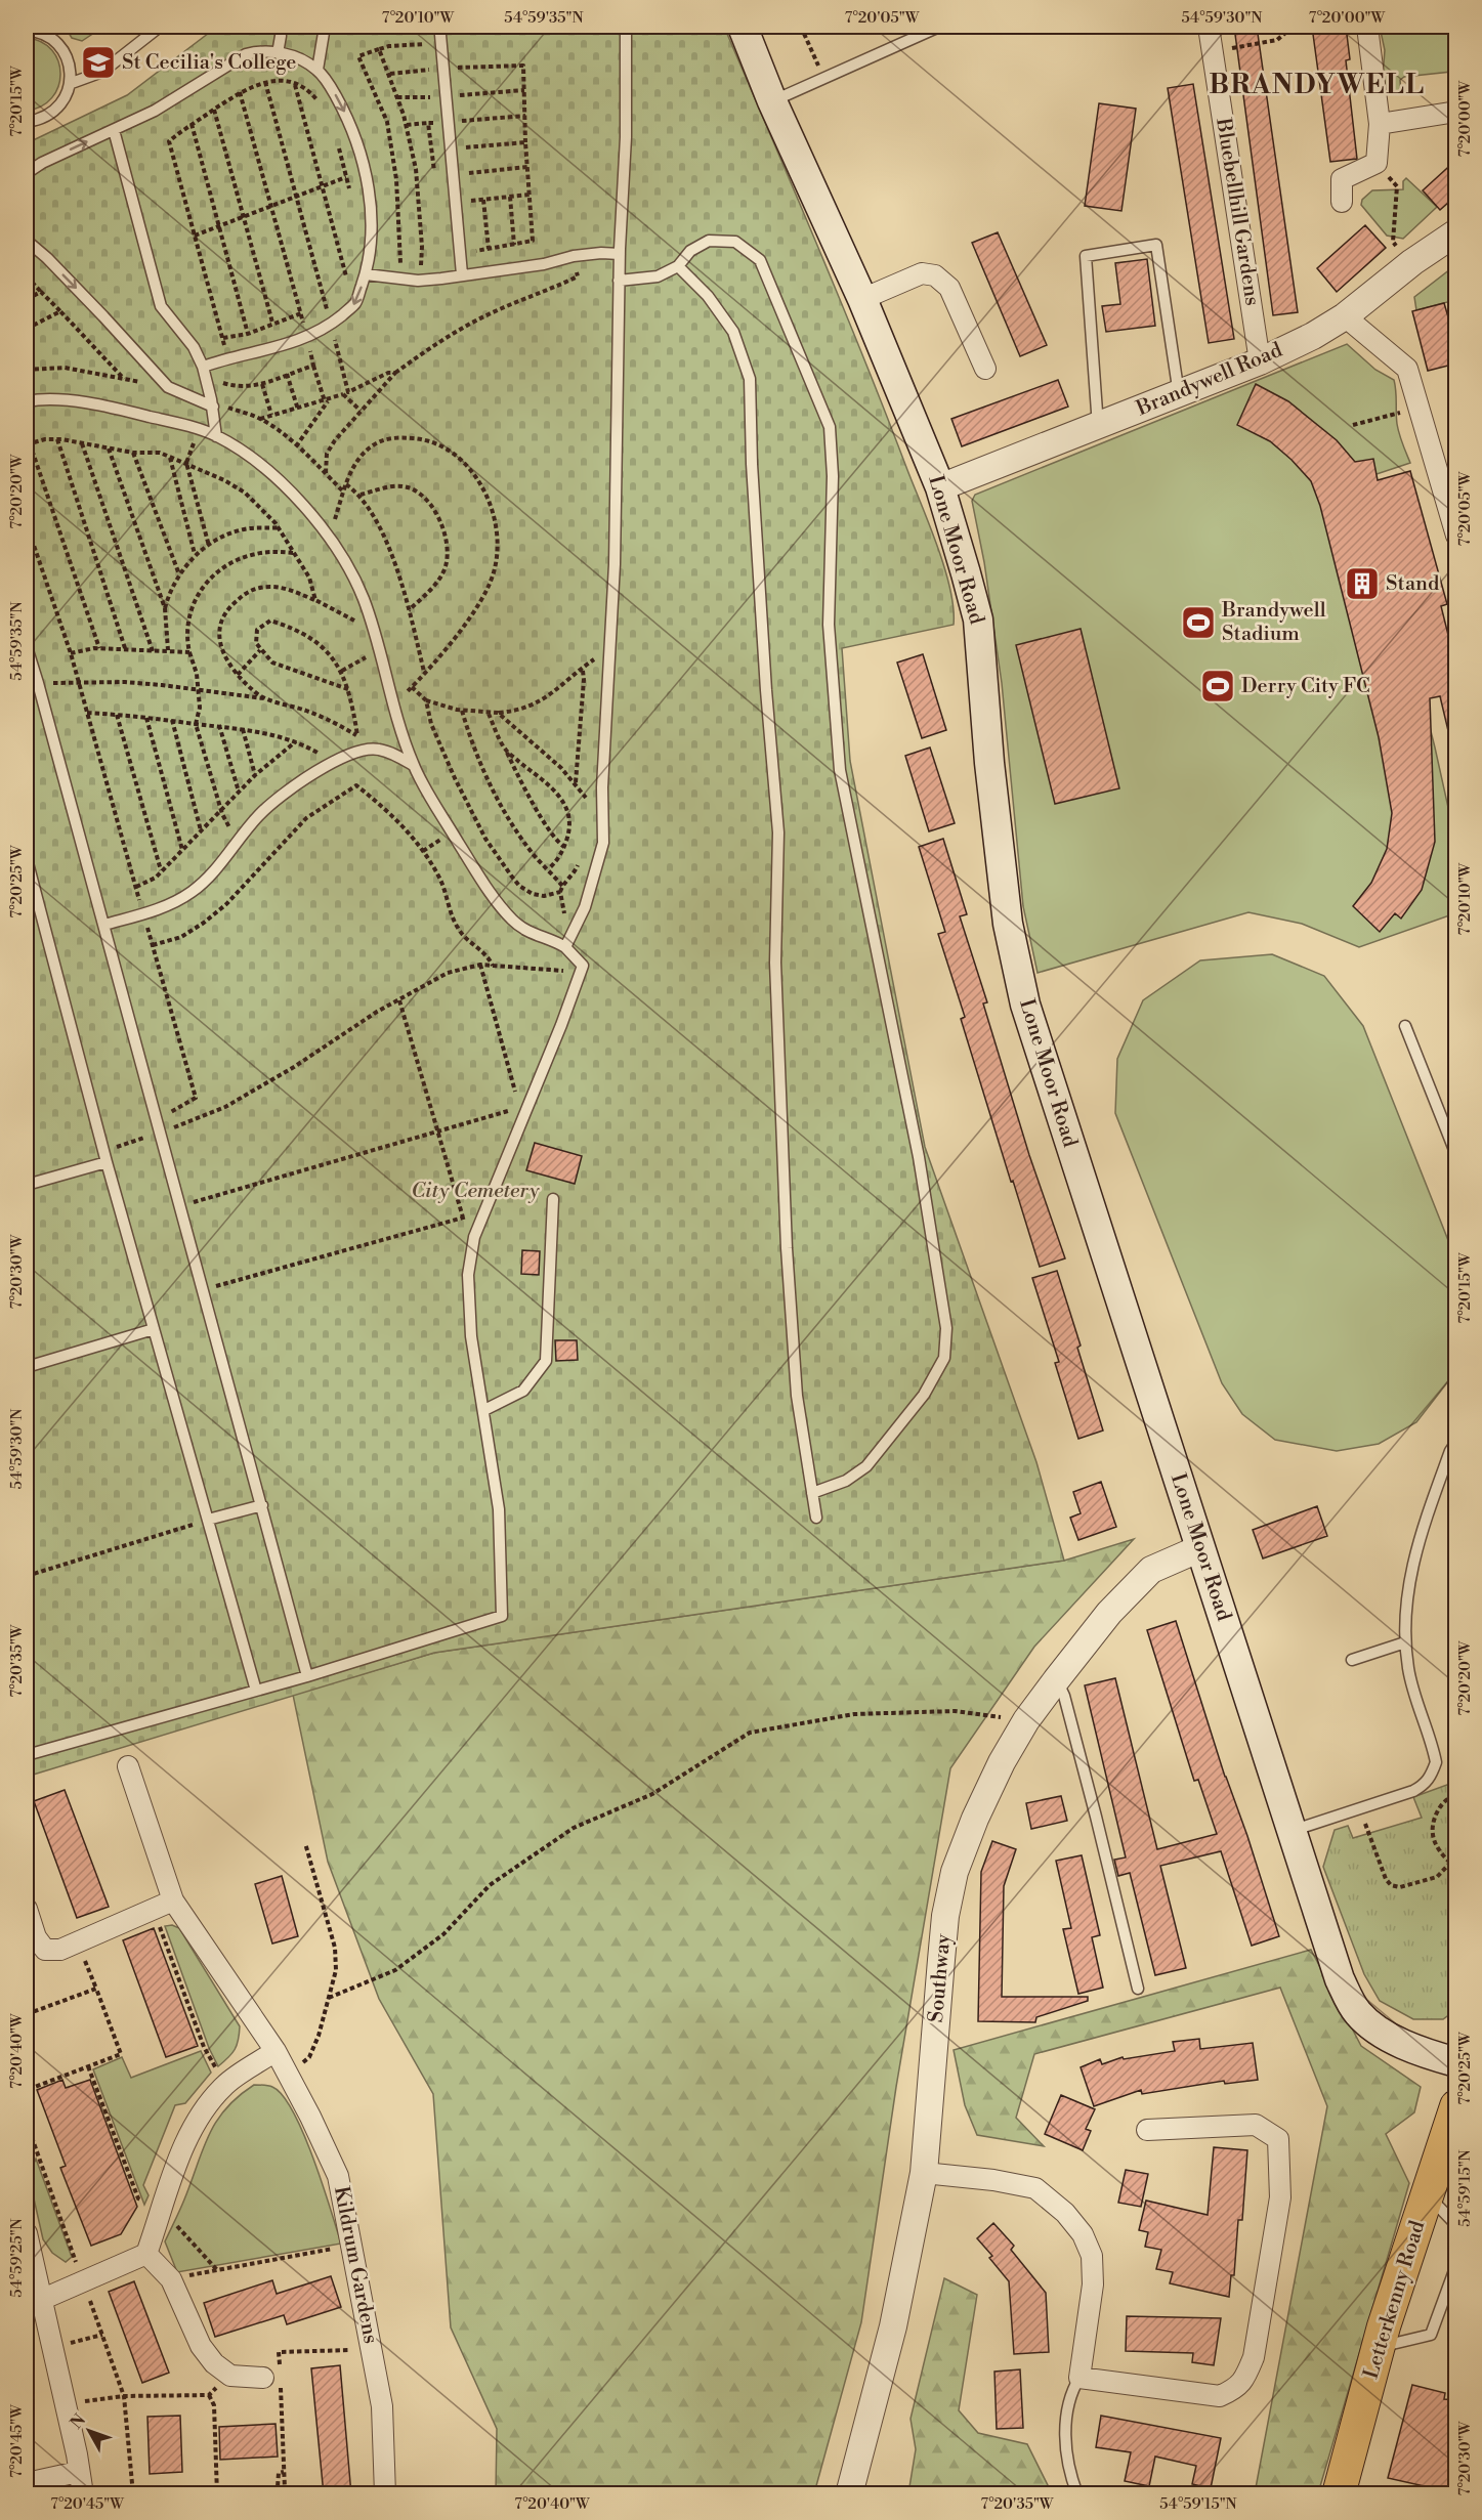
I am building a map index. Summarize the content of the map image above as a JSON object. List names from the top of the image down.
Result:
{
  "streets": {
    "main road": ["Lone Moor Road", "Letterkenny Road"],
    "street": [
      "Bluebellhill Gardens",
      "Brandywell Road",
      "Southway",
      "Kildrum Gardens"
    ]
  },
  "crossings": [
    ["Bluebellhill Gardens", "Brandywell Road"],
    ["Brandywell Road", "Lone Moor Road"],
    ["Lone Moor Road", "Southway"]
  ],
  "districts": ["BRANDYWELL"],
  "parks": ["City Cemetery"],
  "places": {
    "school or university": ["St Cecilia's College"],
    "building": ["Stand"],
    "sports": ["Brandywell Stadium", "Derry City FC"]
  },
  "north": "top left",
  "coordinates": [
    "7°20'10\"W",
    "54°59'35\"N",
    "7°20'05\"W",
    "54°59'30\"N",
    "7°20'00\"W",
    "7°20'15\"W",
    "7°20'20\"W",
    "7°20'25\"W",
    "7°20'30\"W",
    "7°20'35\"W",
    "7°20'40\"W",
    "54°59'15\"N",
    "54°59'25\"N",
    "7°20'45\"W"
  ]
}
